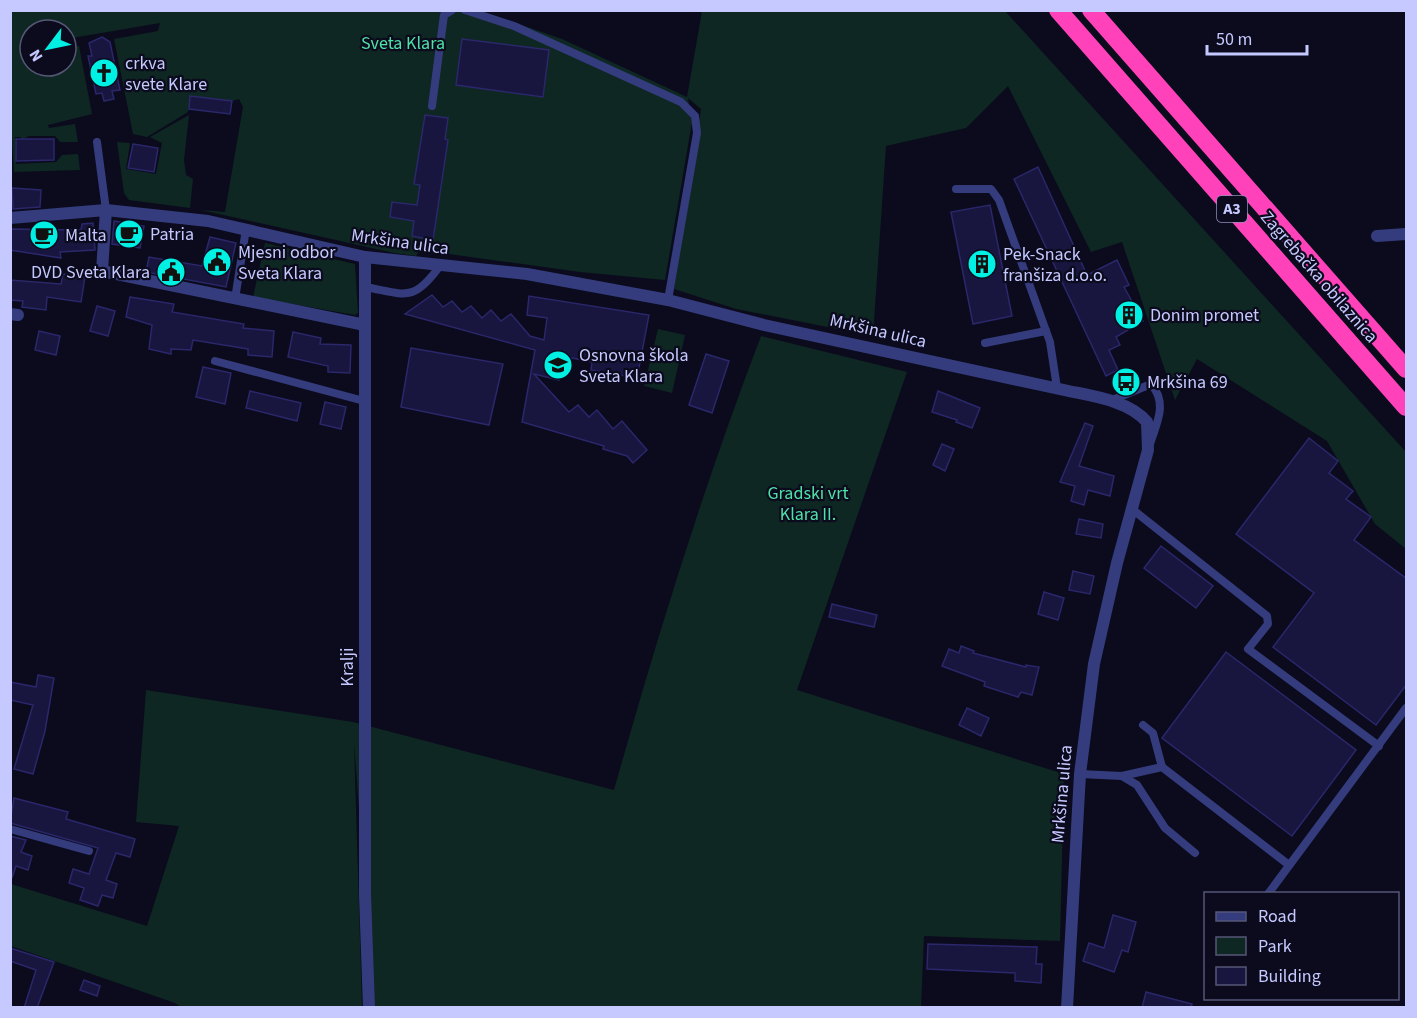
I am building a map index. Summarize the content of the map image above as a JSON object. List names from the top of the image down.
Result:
{
  "streets": {
    "highway": ["A3", "Zagrebačka obilaznica"],
    "street": ["Mrkšina ulica", "Kralji"]
  },
  "crossings": [
    ["Mrkšina ulica", "Kralji"]
  ],
  "parks": ["Sveta Klara", "Gradski vrt Klara II."],
  "places": {
    "church": ["crkva svete Klare"],
    "cafe": ["Patria", "Malta"],
    "public building": ["Mjesni odbor Sveta Klara", "DVD Sveta Klara"],
    "building": ["Pek-Snack franšiza d.o.o.", "Donim promet"],
    "school or university": ["Osnovna škola Sveta Klara"],
    "bus stop": ["Mrkšina 69"]
  },
  "legend": ["Road", "Park", "Building"],
  "scale_bar": "50 m",
  "north": "bottom left"
}
